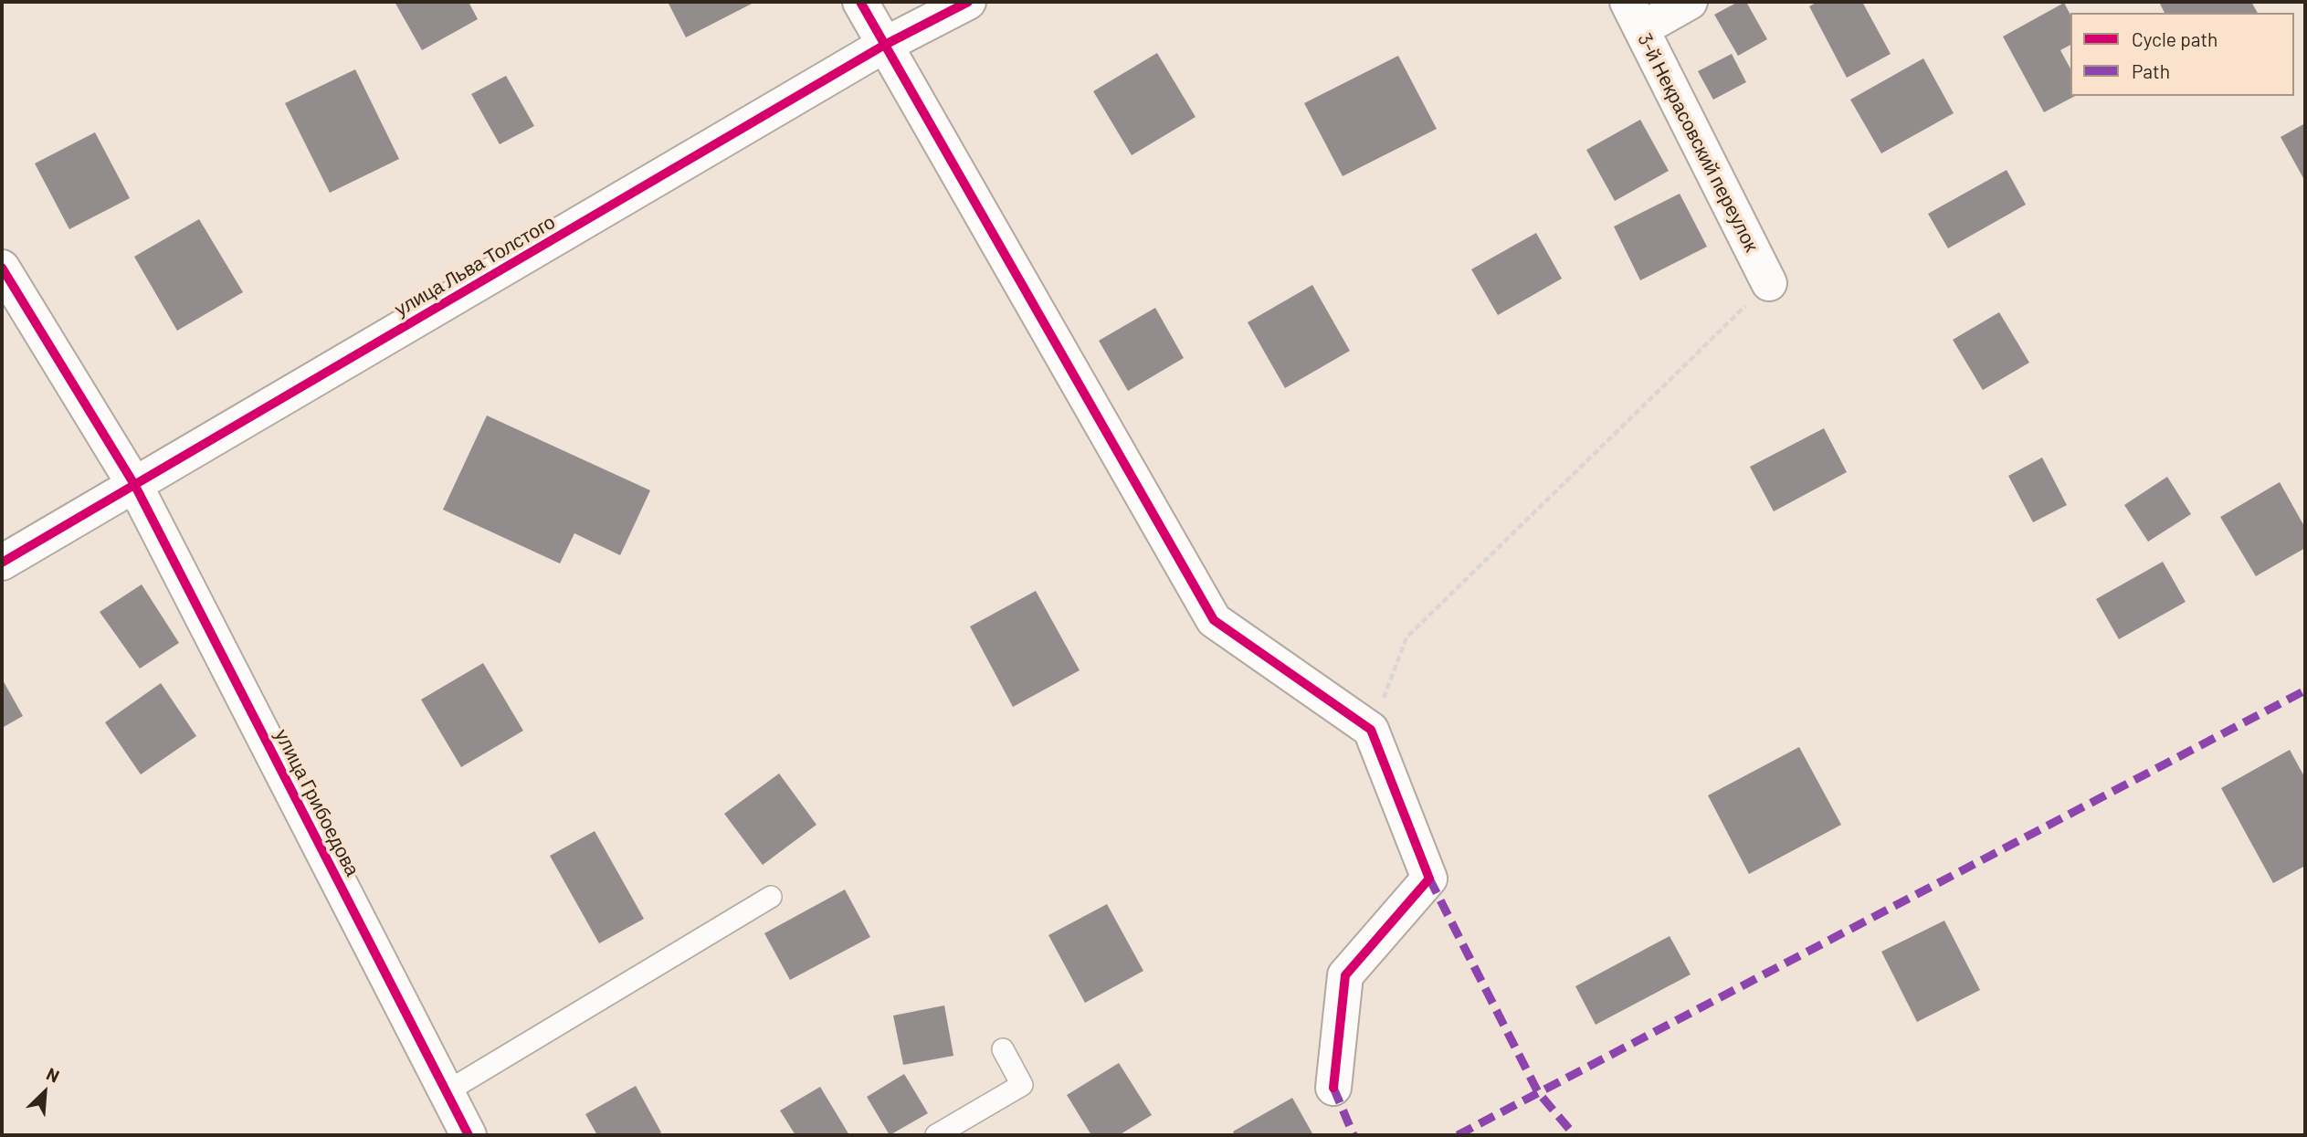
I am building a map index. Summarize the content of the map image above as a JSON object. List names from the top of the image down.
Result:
{
  "streets": {
    "street": ["3-й Некрасовский переулок", "улица Льва Толстого", "улица Грибоедова"]
  },
  "crossings": [
    ["улица Льва Толстого", "улица Грибоедова"]
  ],
  "legend": ["Cycle path", "Path"],
  "north": "top right"
}
